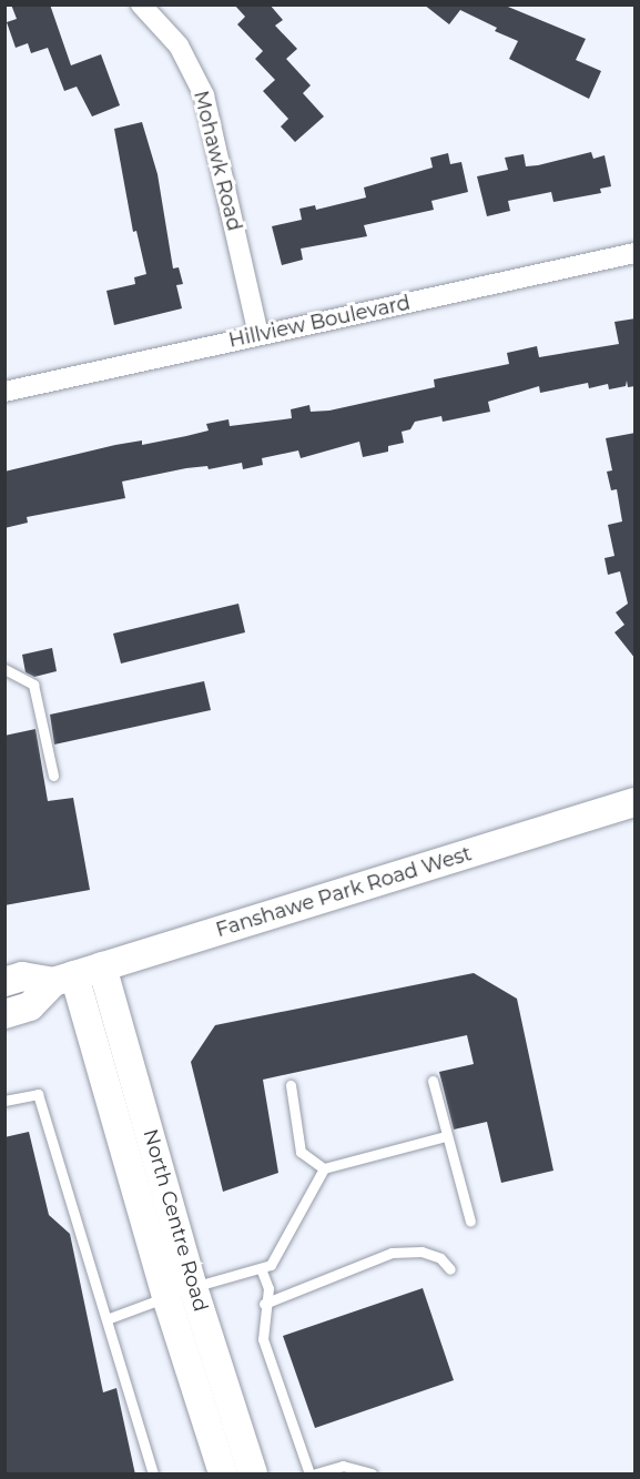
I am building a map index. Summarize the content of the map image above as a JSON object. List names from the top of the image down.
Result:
{
  "streets": {
    "street": [
      "Mohawk Road",
      "Hillview Boulevard",
      "Fanshawe Park Road West",
      "North Centre Road"
    ]
  },
  "crossings": [
    ["Mohawk Road", "Hillview Boulevard"],
    ["Fanshawe Park Road West", "North Centre Road"]
  ]
}
